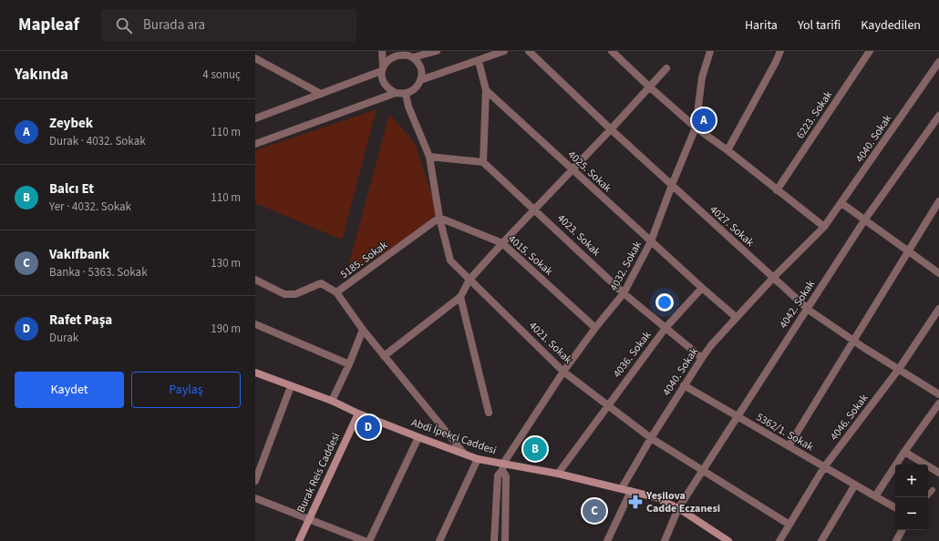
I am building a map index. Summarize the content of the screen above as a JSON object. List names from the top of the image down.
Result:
{
  "streets": {
    "main road": ["Abdi İpekçi Caddesi", "Burak Reis Caddesi"],
    "street": [
      "6223. Sokak",
      "4040. Sokak",
      "4025. Sokak",
      "4027. Sokak",
      "4023. Sokak",
      "4015. Sokak",
      "5185. Sokak",
      "4032. Sokak",
      "4042. Sokak",
      "4021. Sokak",
      "4036. Sokak",
      "4046. Sokak",
      "5362/1. Sokak"
    ]
  },
  "crossings": [
    ["4040. Sokak", "4027. Sokak"],
    ["4040. Sokak", "4023. Sokak"],
    ["4040. Sokak", "4021. Sokak"],
    ["4040. Sokak", "5362/1. Sokak"],
    ["4040. Sokak", "Abdi İpekçi Caddesi"],
    ["4025. Sokak", "4032. Sokak"],
    ["4025. Sokak", "4036. Sokak"],
    ["4027. Sokak", "4032. Sokak"],
    ["4027. Sokak", "4042. Sokak"],
    ["4027. Sokak", "4046. Sokak"],
    ["4023. Sokak", "4032. Sokak"],
    ["4023. Sokak", "4036. Sokak"],
    ["4015. Sokak", "5185. Sokak"],
    ["4015. Sokak", "4032. Sokak"],
    ["4015. Sokak", "4021. Sokak"],
    ["5185. Sokak", "4021. Sokak"],
    ["5185. Sokak", "Abdi İpekçi Caddesi"],
    ["4032. Sokak", "4021. Sokak"],
    ["4032. Sokak", "Abdi İpekçi Caddesi"],
    ["4042. Sokak", "4021. Sokak"],
    ["4042. Sokak", "5362/1. Sokak"],
    ["4042. Sokak", "Abdi İpekçi Caddesi"],
    ["4021. Sokak", "4036. Sokak"],
    ["4021. Sokak", "4046. Sokak"],
    ["4036. Sokak", "Abdi İpekçi Caddesi"],
    ["4046. Sokak", "5362/1. Sokak"],
    ["Abdi İpekçi Caddesi", "Burak Reis Caddesi"]
  ],
  "places": {
    "pharmacy": ["Yeşilova Cadde Eczanesi"]
  },
  "page": {
    "header": "Mapleaf",
    "search": "Burada ara",
    "nav": ["Harita", "Yol tarifi", "Kaydedilen"],
    "heading": ["Yakında", "4 sonuç"],
    "list": [
      {
        "mark": "A",
        "name": "Zeybek",
        "note": "Durak · 4032. Sokak",
        "value": "110 m"
      },
      {
        "mark": "B",
        "name": "Balcı Et",
        "note": "Yer · 4032. Sokak",
        "value": "110 m"
      },
      {
        "mark": "C",
        "name": "Vakıfbank",
        "note": "Banka · 5363. Sokak",
        "value": "130 m"
      },
      {
        "mark": "D",
        "name": "Rafet Paşa",
        "note": "Durak",
        "value": "190 m"
      }
    ],
    "pins": [
      "A",
      "D",
      "B",
      "C"
    ],
    "buttons": ["Kaydet", "Paylaş"],
    "map_buttons": ["+", "−"]
  }
}
